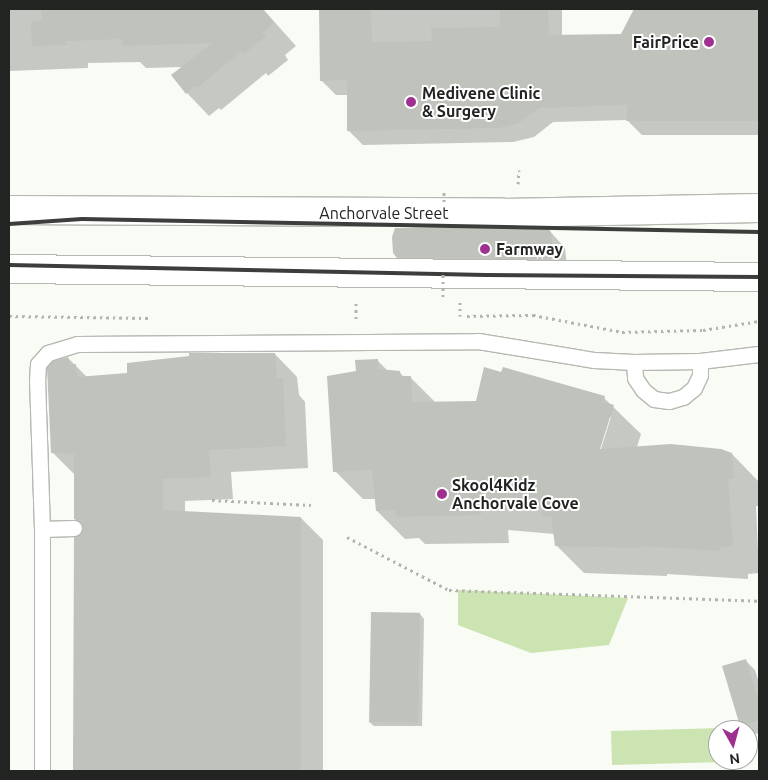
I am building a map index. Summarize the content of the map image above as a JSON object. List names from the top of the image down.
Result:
{
  "streets": {
    "street": ["Anchorvale Street"]
  },
  "places": [
    "FairPrice",
    "Medivene Clinic & Surgery",
    "Farmway",
    "Skool4Kidz Anchorvale Cove"
  ],
  "north": "bottom"
}
